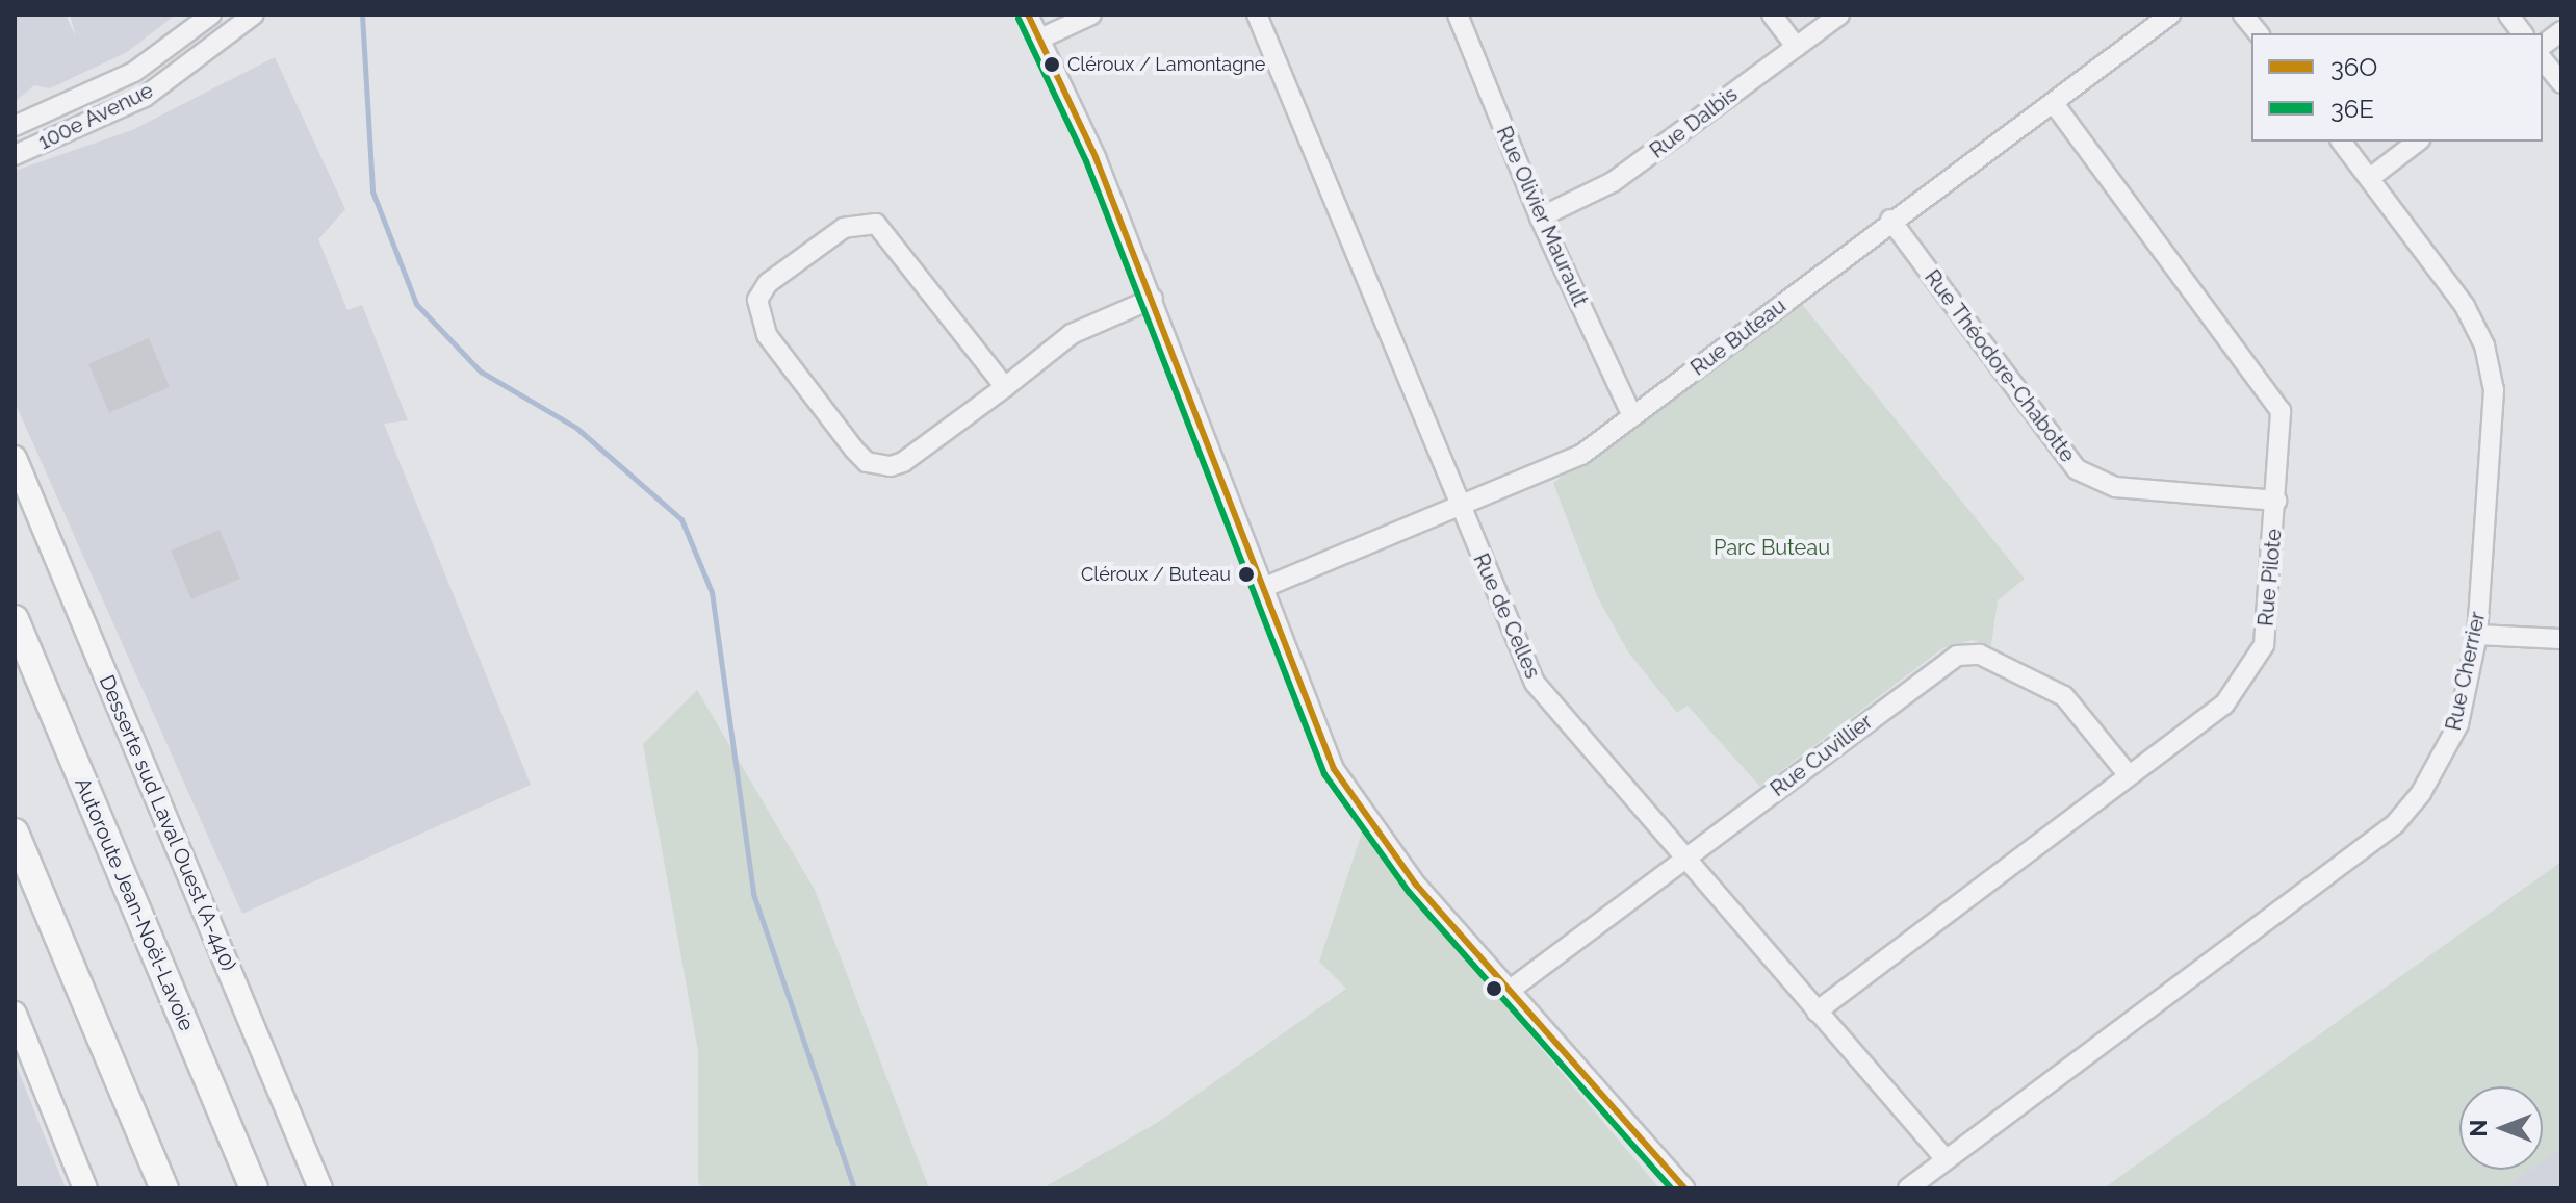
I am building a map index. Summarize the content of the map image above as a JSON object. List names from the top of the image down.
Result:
{
  "streets": {
    "highway": ["Autoroute Jean-Noël-Lavoie"],
    "main road": ["Desserte sud Laval Ouest (A-440)"],
    "street": [
      "100e Avenue",
      "Rue Dalbis",
      "Rue Olivier Maurault",
      "Rue Buteau",
      "Rue Théodore-Chabotte",
      "Rue Pilote",
      "Rue de Celles",
      "Rue Cherrier",
      "Rue Cuvillier"
    ]
  },
  "crossings": [
    ["Rue Dalbis", "Rue Olivier Maurault"],
    ["Rue Olivier Maurault", "Rue Buteau"],
    ["Rue Buteau", "Rue Théodore-Chabotte"],
    ["Rue Buteau", "Rue Pilote"],
    ["Rue Buteau", "Rue de Celles"],
    ["Rue Théodore-Chabotte", "Rue Pilote"],
    ["Rue Pilote", "Rue de Celles"],
    ["Rue Pilote", "Rue Cuvillier"],
    ["Rue de Celles", "Rue Cherrier"],
    ["Rue de Celles", "Rue Cuvillier"]
  ],
  "parks": ["Parc Buteau"],
  "places": ["Cléroux / Lamontagne", "Cléroux / Buteau"],
  "lines": ["transit line 36O", "transit line 36E"],
  "legend": ["36O", "36E"],
  "north": "left"
}
